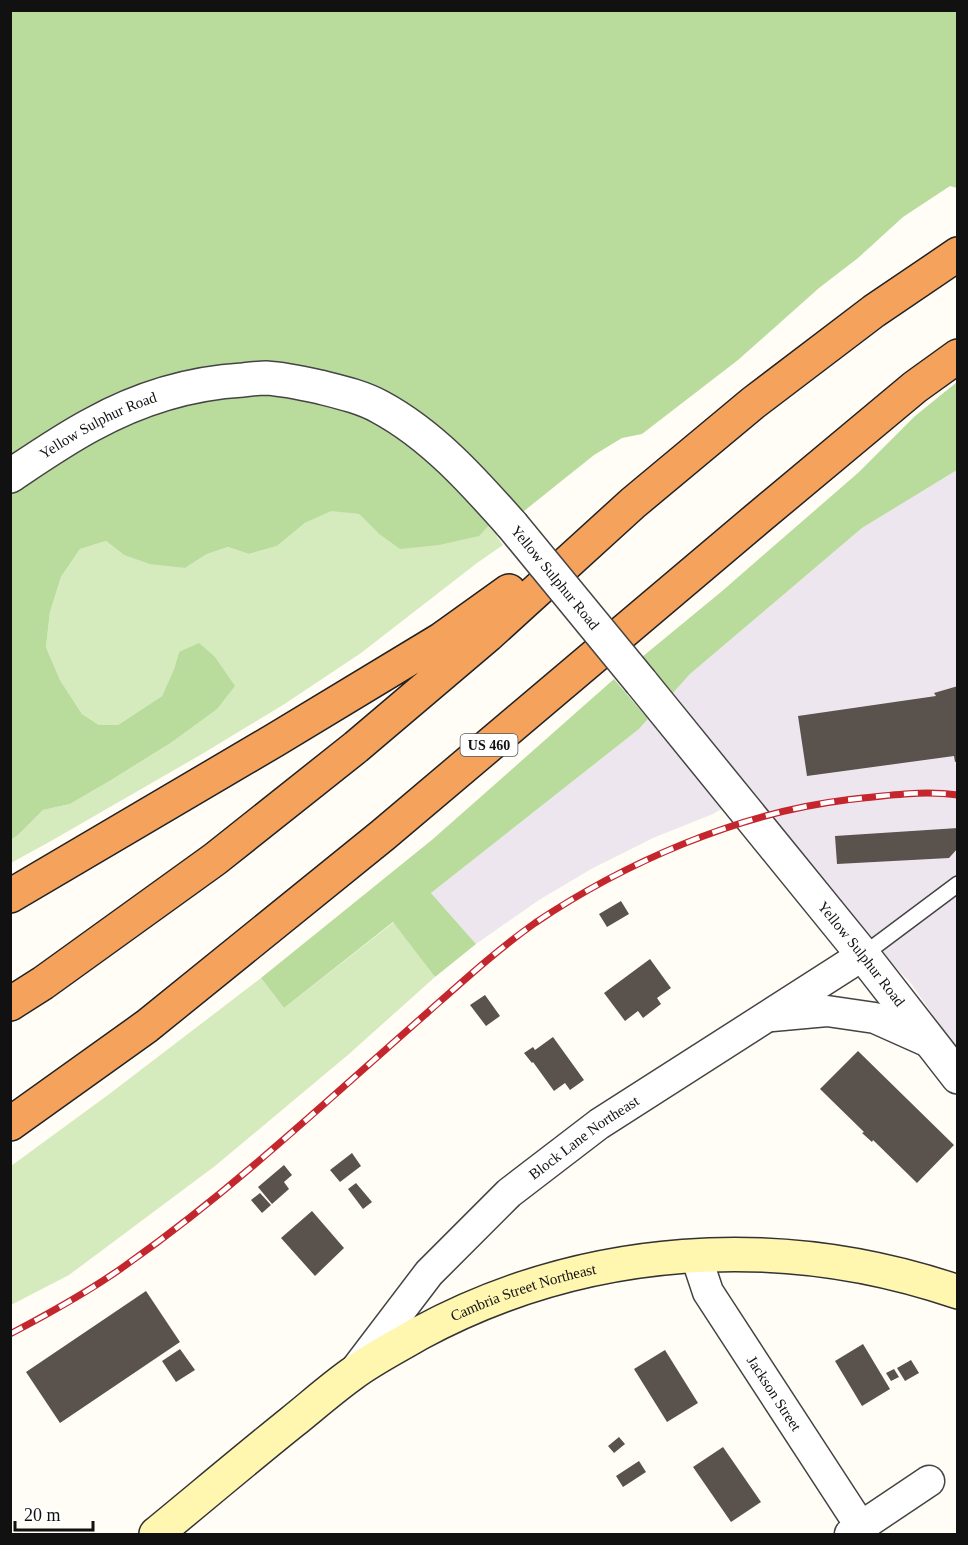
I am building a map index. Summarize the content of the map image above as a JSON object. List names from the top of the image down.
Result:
{
  "streets": {
    "highway": ["US 460"],
    "main road": ["Cambria Street Northeast"],
    "street": ["Yellow Sulphur Road", "Block Lane Northeast", "Jackson Street"]
  },
  "crossings": [
    ["Yellow Sulphur Road", "Block Lane Northeast"],
    ["Block Lane Northeast", "Cambria Street Northeast"],
    ["Cambria Street Northeast", "Jackson Street"]
  ],
  "scale_bar": "20 m"
}
